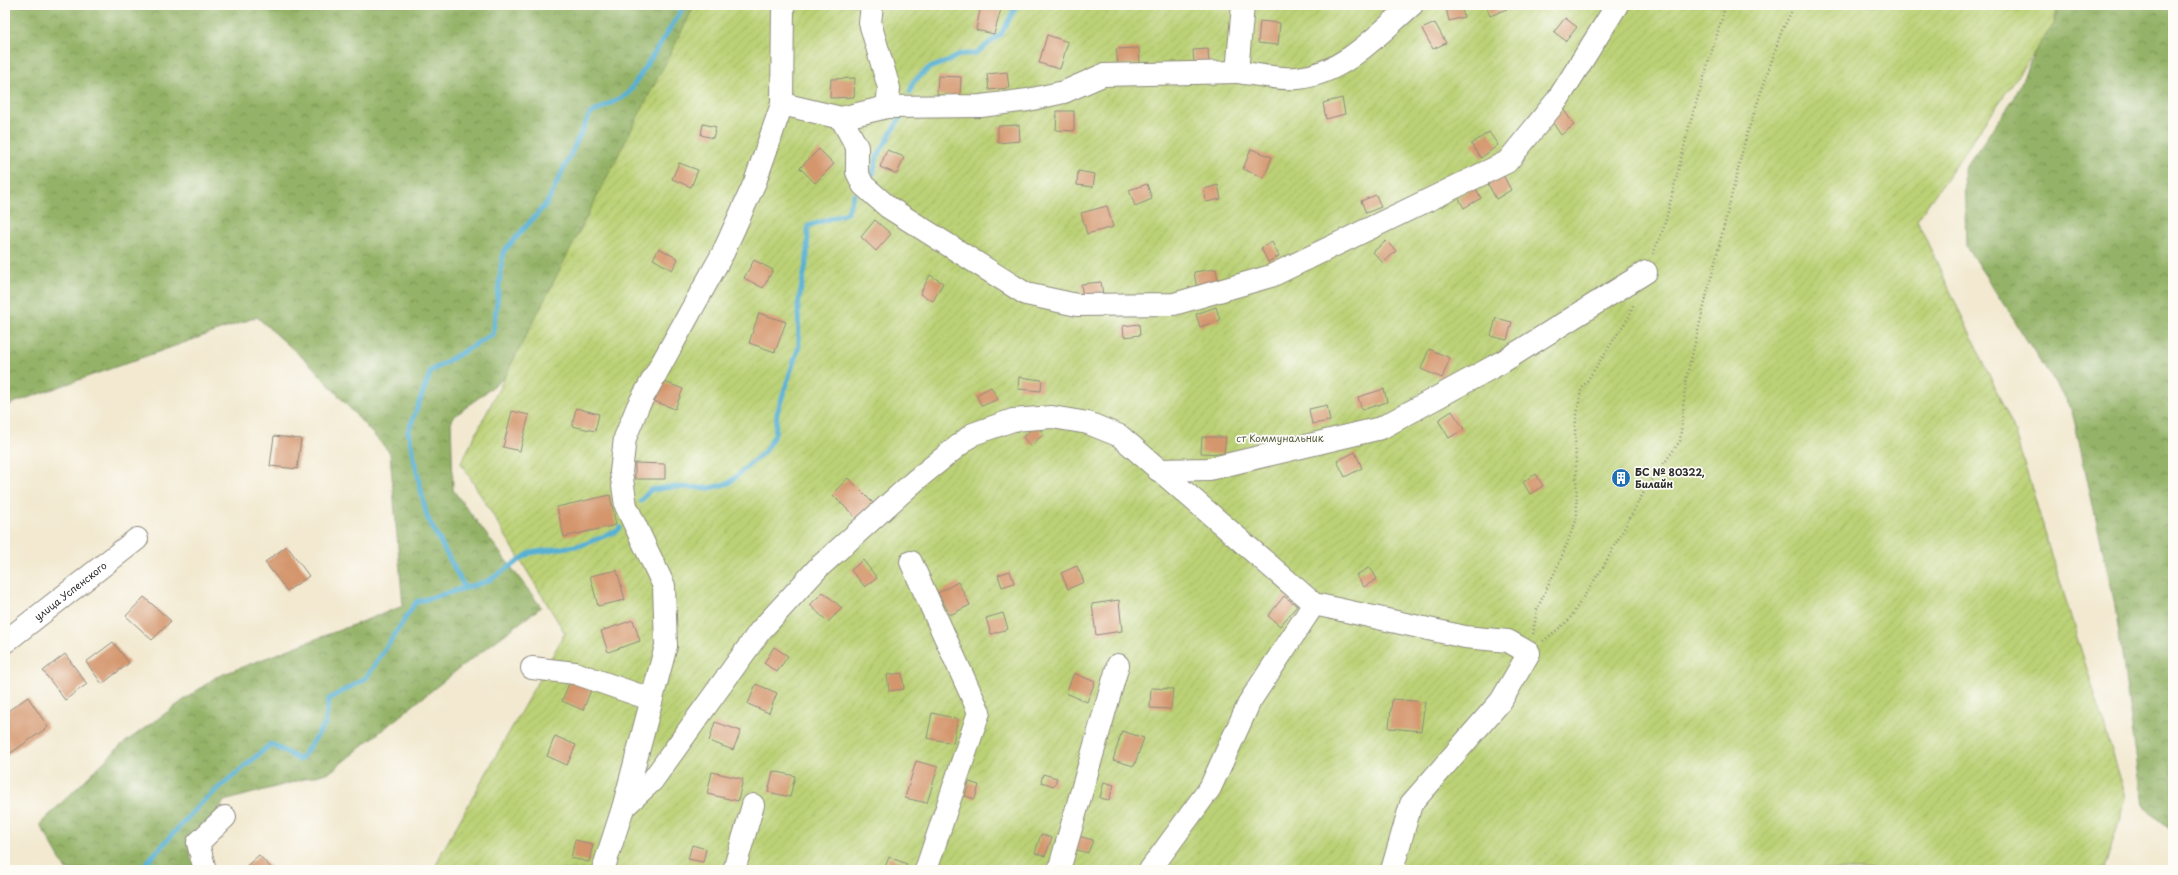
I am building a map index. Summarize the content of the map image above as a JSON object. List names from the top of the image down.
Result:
{
  "streets": {
    "street": ["улица Успенского"]
  },
  "parks": ["ст Коммунальник"],
  "places": {
    "building": ["БС № 80322, Билайн"]
  }
}
